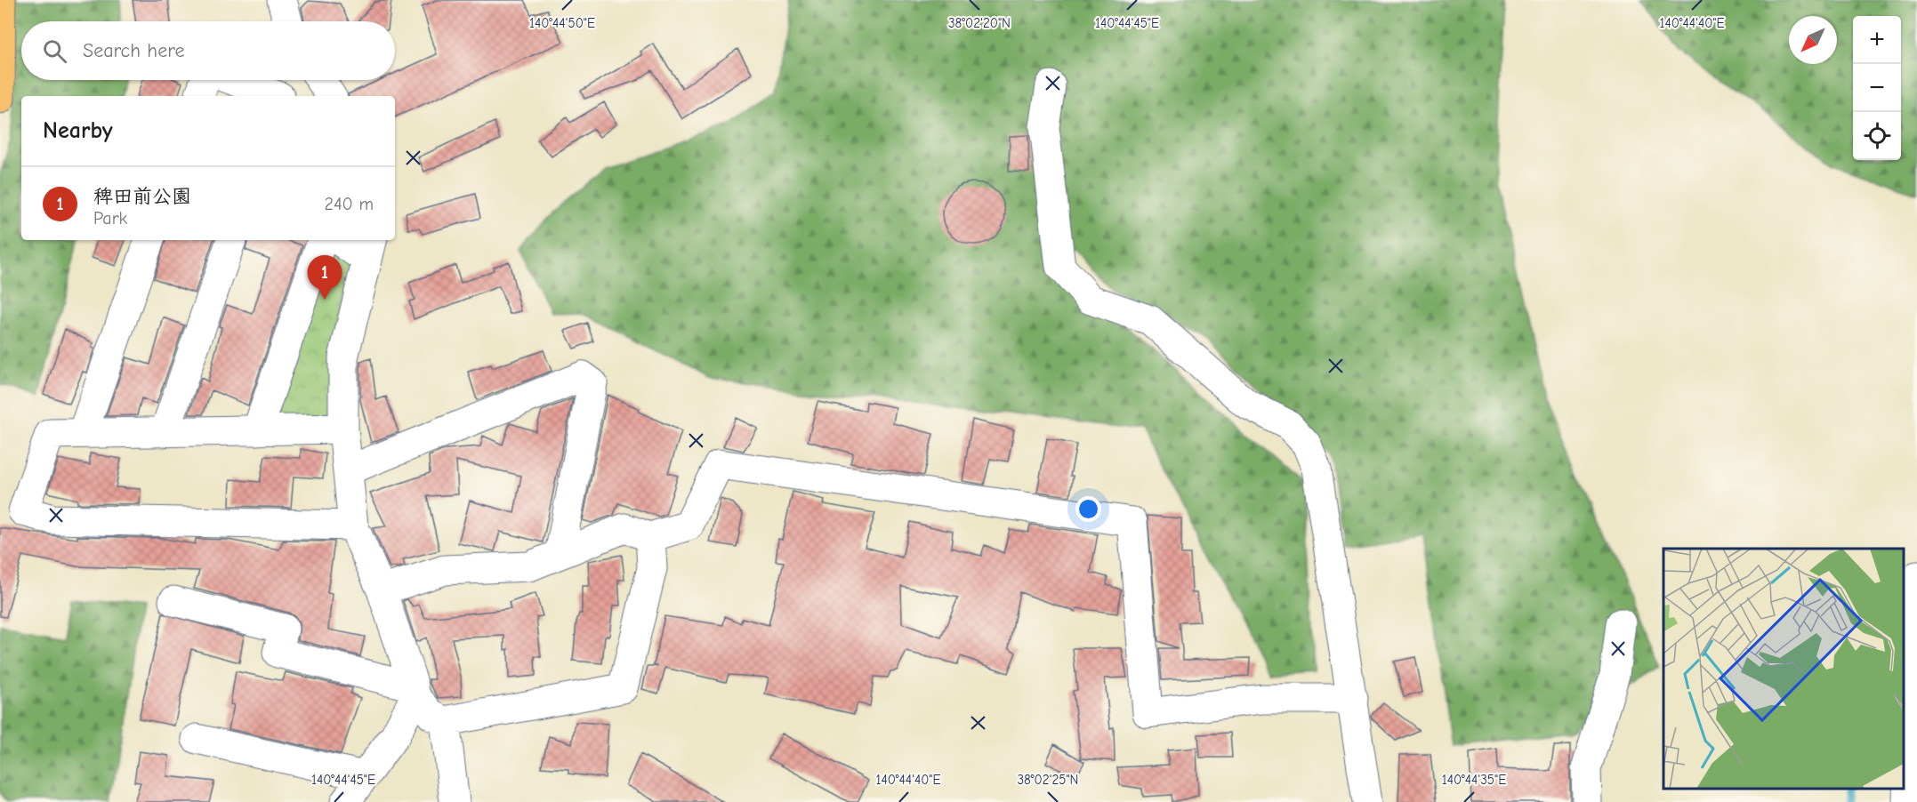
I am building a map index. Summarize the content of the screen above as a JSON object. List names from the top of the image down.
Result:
{
  "north": "bottom left",
  "page": {
    "map_buttons": ["+", "−"],
    "search": "Search here",
    "heading": "Nearby",
    "list": [
      {
        "mark": "1",
        "name": "稗田前公園",
        "note": "Park",
        "value": "240 m"
      }
    ],
    "pins": "1"
  },
  "coordinates": [
    "140°44'50\"E",
    "38°02'20\"N",
    "140°44'45\"E",
    "140°44'40\"E",
    "140°44'35\"E",
    "38°02'25\"N"
  ]
}
